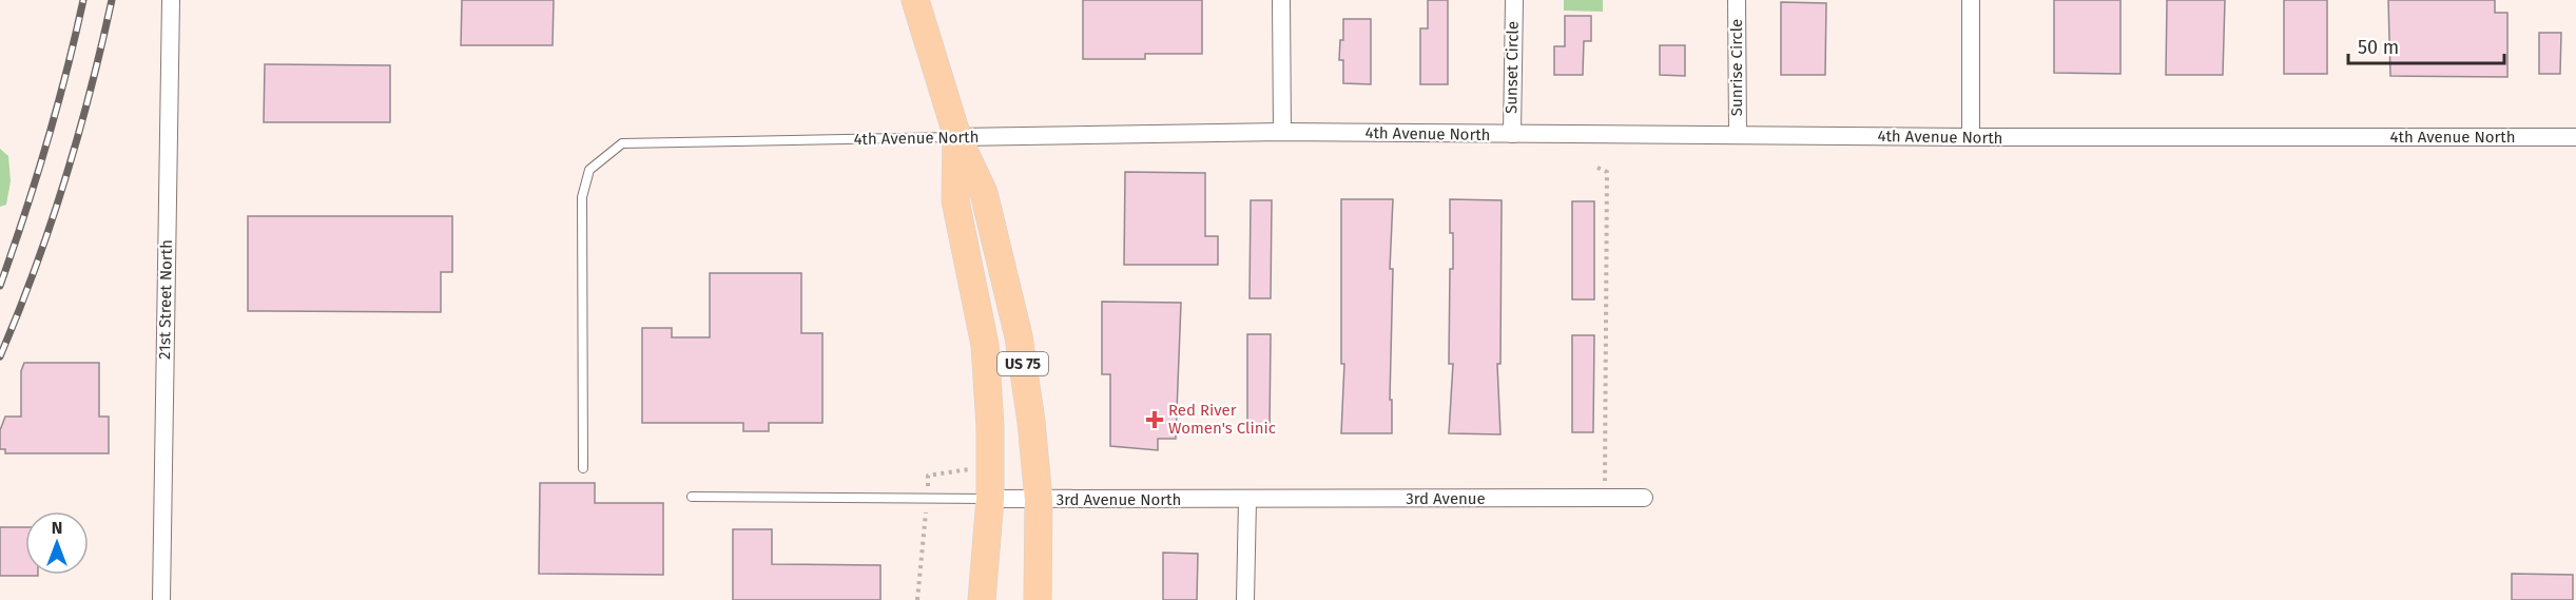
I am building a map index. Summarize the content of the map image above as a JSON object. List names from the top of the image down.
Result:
{
  "streets": {
    "main road": ["US 75"],
    "street": [
      "Sunset Circle",
      "Sunrise Circle",
      "4th Avenue North",
      "21st Street North",
      "3rd Avenue",
      "3rd Avenue North"
    ]
  },
  "crossings": [
    ["Sunset Circle", "4th Avenue North"],
    ["Sunrise Circle", "4th Avenue North"],
    ["4th Avenue North", "US 75"],
    ["US 75", "3rd Avenue North"],
    ["3rd Avenue", "3rd Avenue North"]
  ],
  "places": {
    "health": ["Red River Women's Clinic"]
  },
  "scale_bar": "50 m",
  "north": "top"
}
